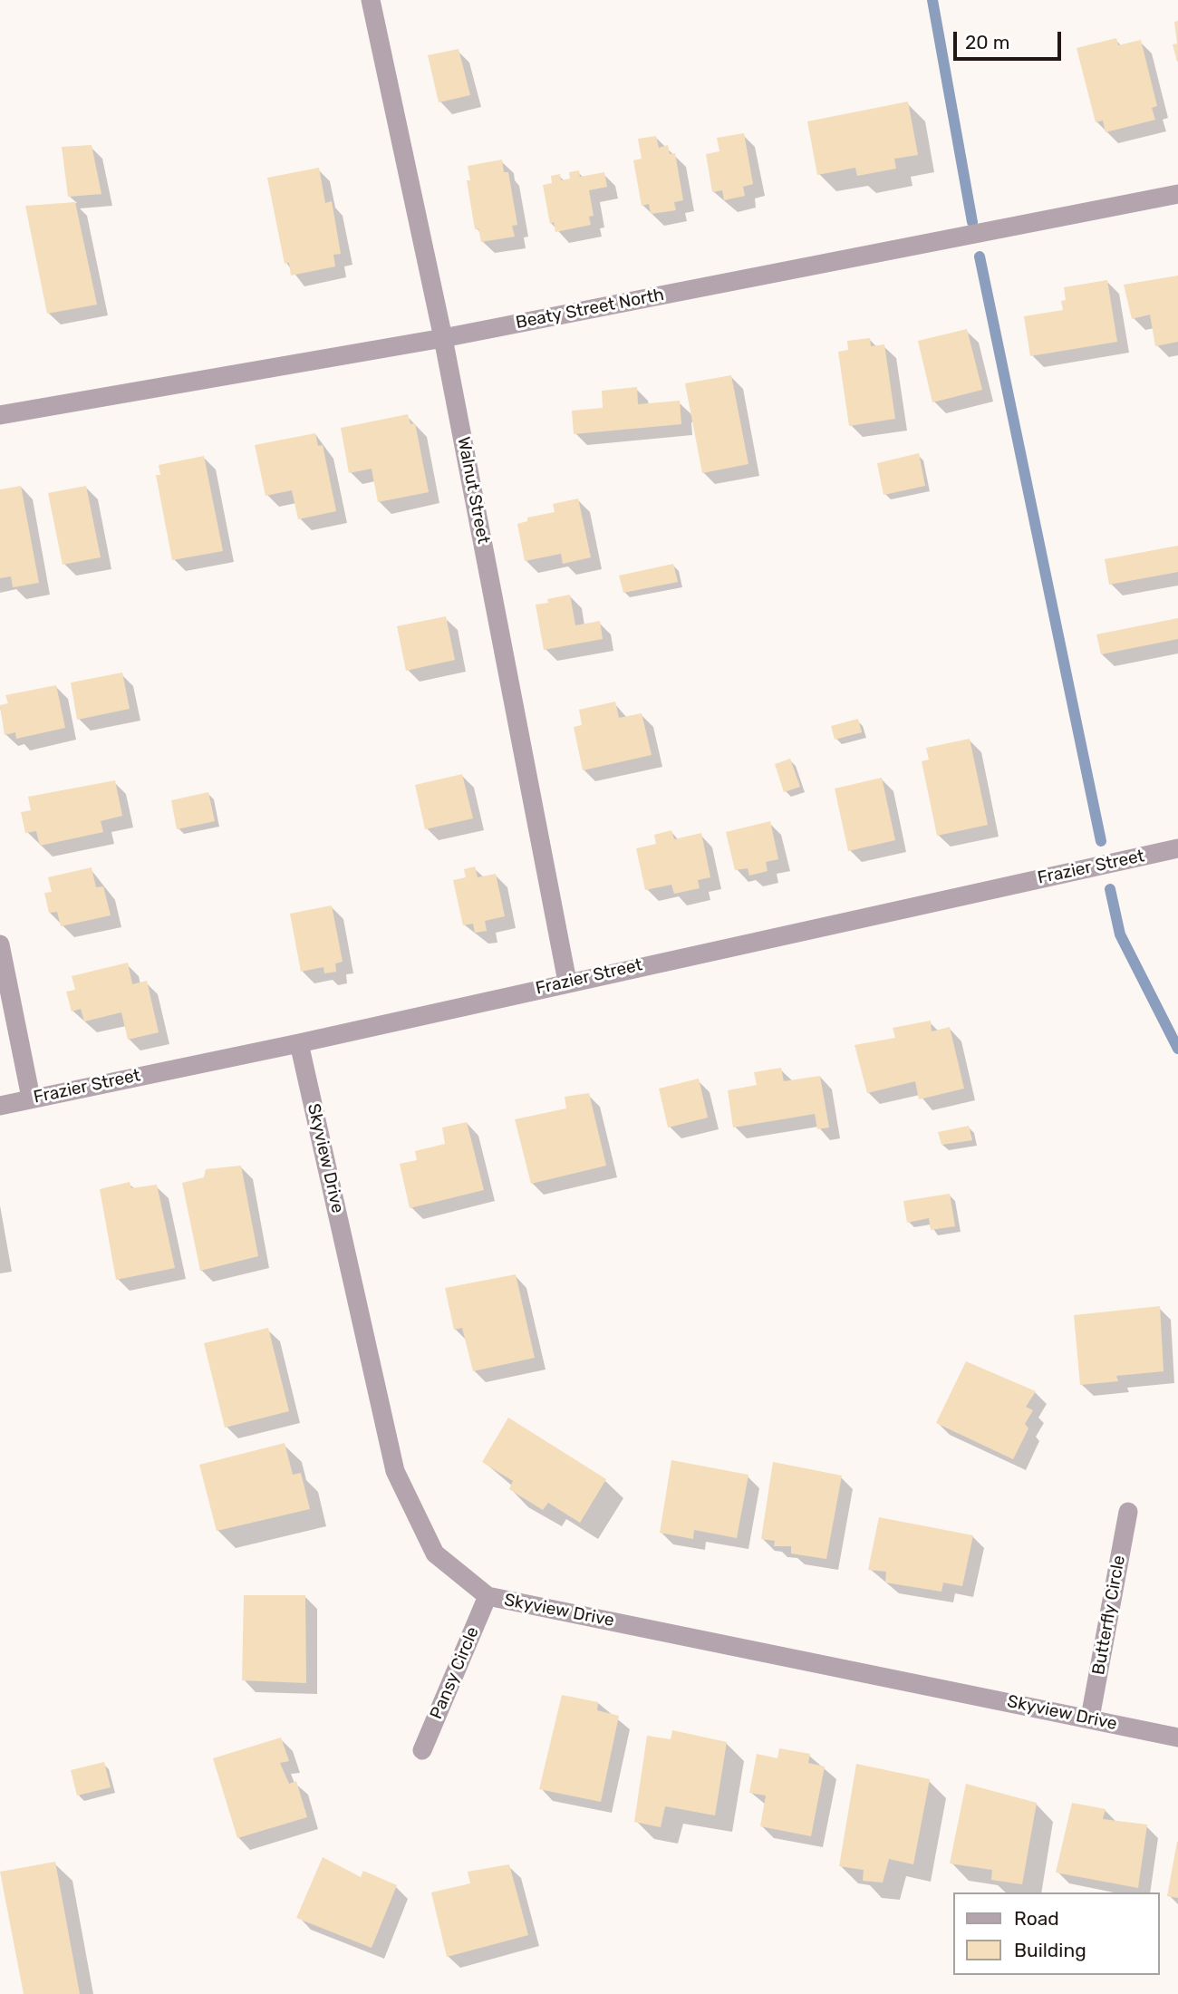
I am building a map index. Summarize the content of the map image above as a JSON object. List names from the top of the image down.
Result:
{
  "streets": {
    "street": [
      "Beaty Street North",
      "Walnut Street",
      "Frazier Street",
      "Skyview Drive",
      "Butterfly Circle",
      "Pansy Circle"
    ]
  },
  "crossings": [
    ["Beaty Street North", "Walnut Street"],
    ["Walnut Street", "Frazier Street"],
    ["Frazier Street", "Skyview Drive"],
    ["Skyview Drive", "Butterfly Circle"],
    ["Skyview Drive", "Pansy Circle"]
  ],
  "legend": ["Road", "Building"],
  "scale_bar": "20 m"
}
